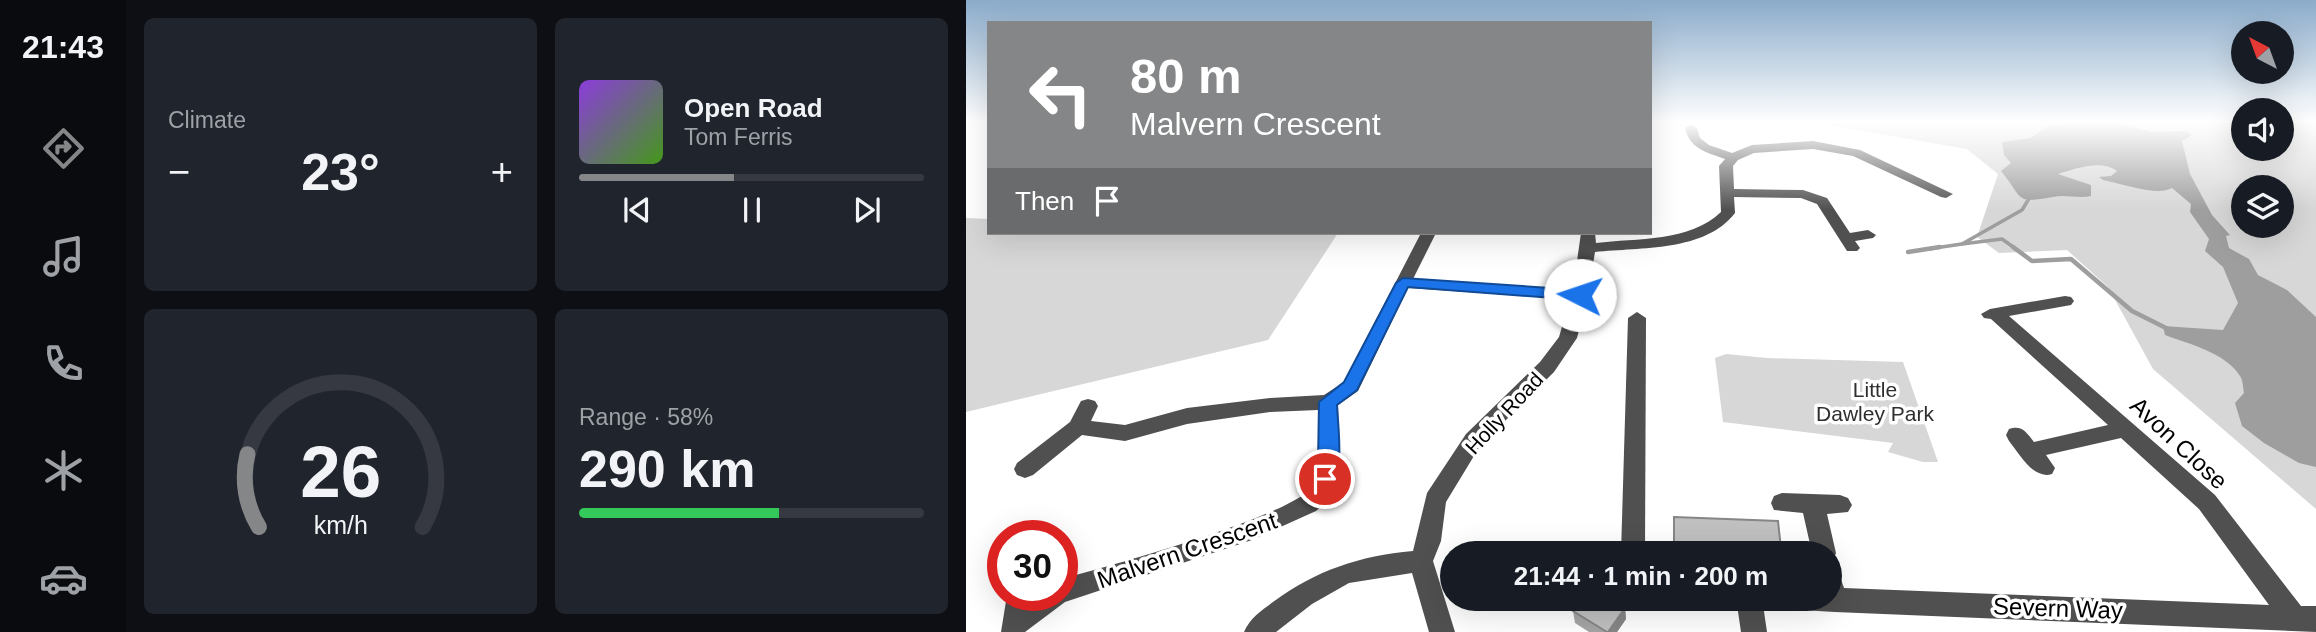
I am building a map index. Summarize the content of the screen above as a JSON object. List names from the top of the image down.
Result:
{
  "streets": {
    "street": [
      "Holly Road",
      "Avon Close",
      "Malvern Crescent",
      "Severn Way"
    ]
  },
  "crossings": [
    ["Avon Close", "Severn Way"]
  ],
  "parks": ["Little Dawley Park"],
  "north": "top left",
  "page": {
    "tabs": "21:43",
    "tile": [
      "Climate",
      ["Range · 58%", "290 km"]
    ],
    "turn": ["80 m", "Malvern Crescent"],
    "song": ["Open Road", "Tom Ferris"],
    "heat": ["−", "23°", "+"],
    "then": "Then",
    "limit": "30",
    "trip": "21:44 · 1 min · 200 m",
    "gauge": ["26", "km/h"]
  }
}
